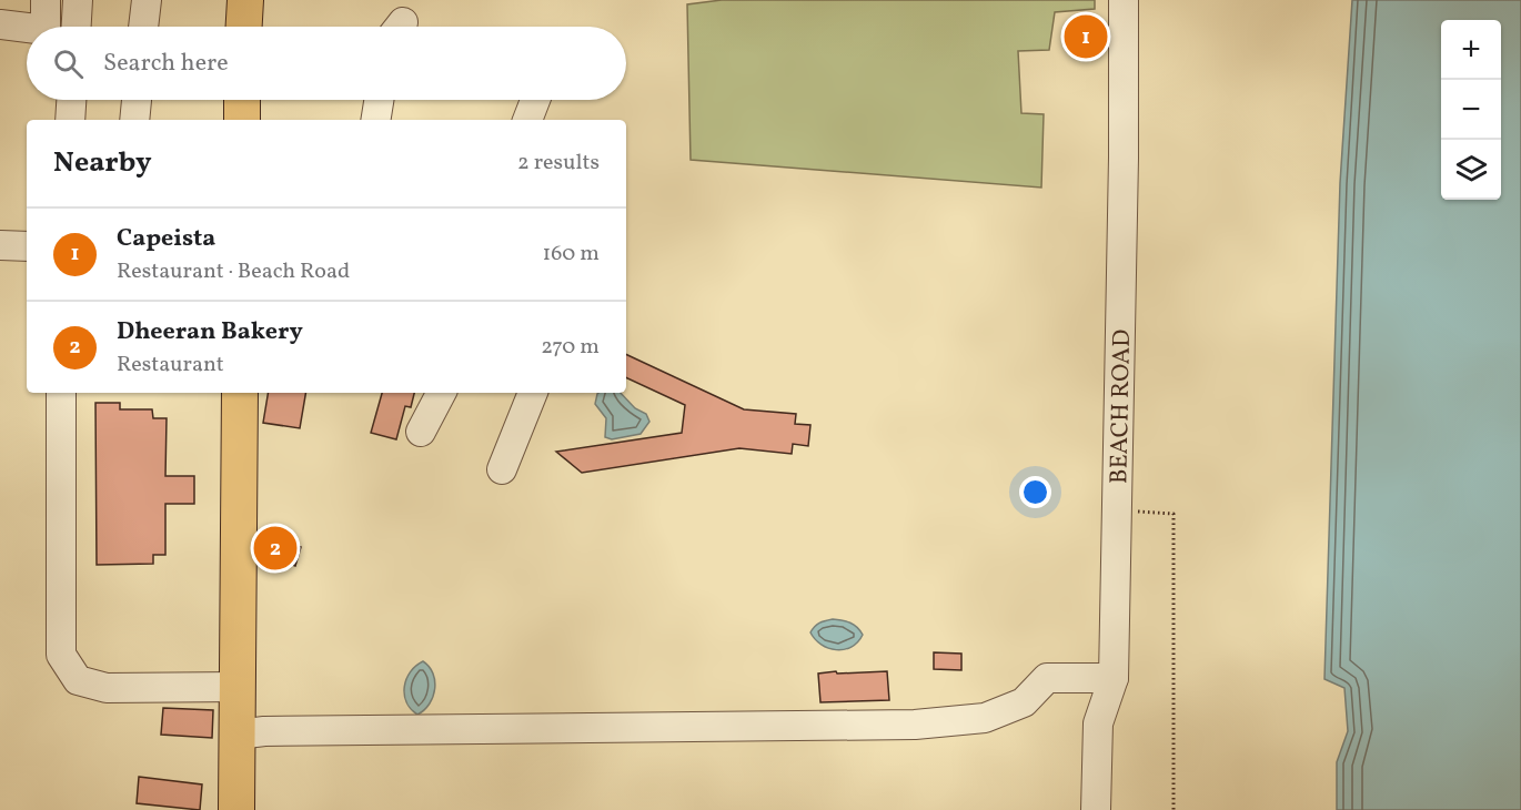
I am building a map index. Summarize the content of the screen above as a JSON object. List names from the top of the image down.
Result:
{
  "streets": {
    "street": ["BEACH ROAD"]
  },
  "page": {
    "pins": ["1", "2"],
    "map_buttons": ["+", "−"],
    "search": "Search here",
    "heading": ["Nearby", "2 results"],
    "list": [
      {
        "mark": "1",
        "name": "Capeista",
        "note": "Restaurant · Beach Road",
        "value": "160 m"
      },
      {
        "mark": "2",
        "name": "Dheeran Bakery",
        "note": "Restaurant",
        "value": "270 m"
      }
    ]
  }
}
